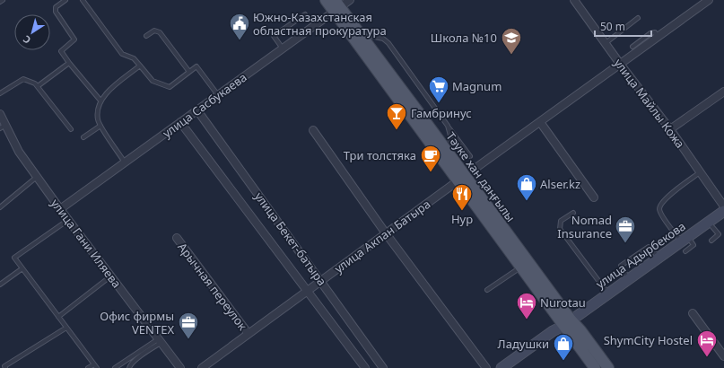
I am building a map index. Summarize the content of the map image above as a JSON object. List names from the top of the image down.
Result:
{
  "streets": {
    "main road": ["Тәуке хан даңғылы", "улица Адырбекова"],
    "street": [
      "улица Майлы Кожа",
      "улица Сасбукаева",
      "улица Акпан Батыра",
      "улица Бекет-батыра",
      "улица Гани Иляева",
      "Арычная переулок"
    ]
  },
  "crossings": [
    ["улица Майлы Кожа", "улица Акпан Батыра"],
    ["улица Сасбукаева", "Тәуке хан даңғылы"],
    ["улица Сасбукаева", "улица Бекет-батыра"],
    ["улица Сасбукаева", "улица Гани Иляева"],
    ["Тәуке хан даңғылы", "улица Акпан Батыра"],
    ["Тәуке хан даңғылы", "улица Адырбекова"],
    ["улица Акпан Батыра", "улица Бекет-батыра"],
    ["улица Акпан Батыра", "Арычная переулок"]
  ],
  "places": {
    "public building": ["Южно-Казахстанская областная прокуратура"],
    "school or university": ["Школа №10"],
    "supermarket": ["Magnum"],
    "bar": ["Гамбринус"],
    "cafe": ["Три толстяка"],
    "shop": ["Alser.kz", "Ладушки"],
    "restaurant": ["Нур"],
    "office": ["Nomad Insurance", "Офис фирмы VENTEX"],
    "hotel": ["Nurotau", "ShymCity Hostel"]
  },
  "scale_bar": "50 m",
  "north": "bottom left"
}
